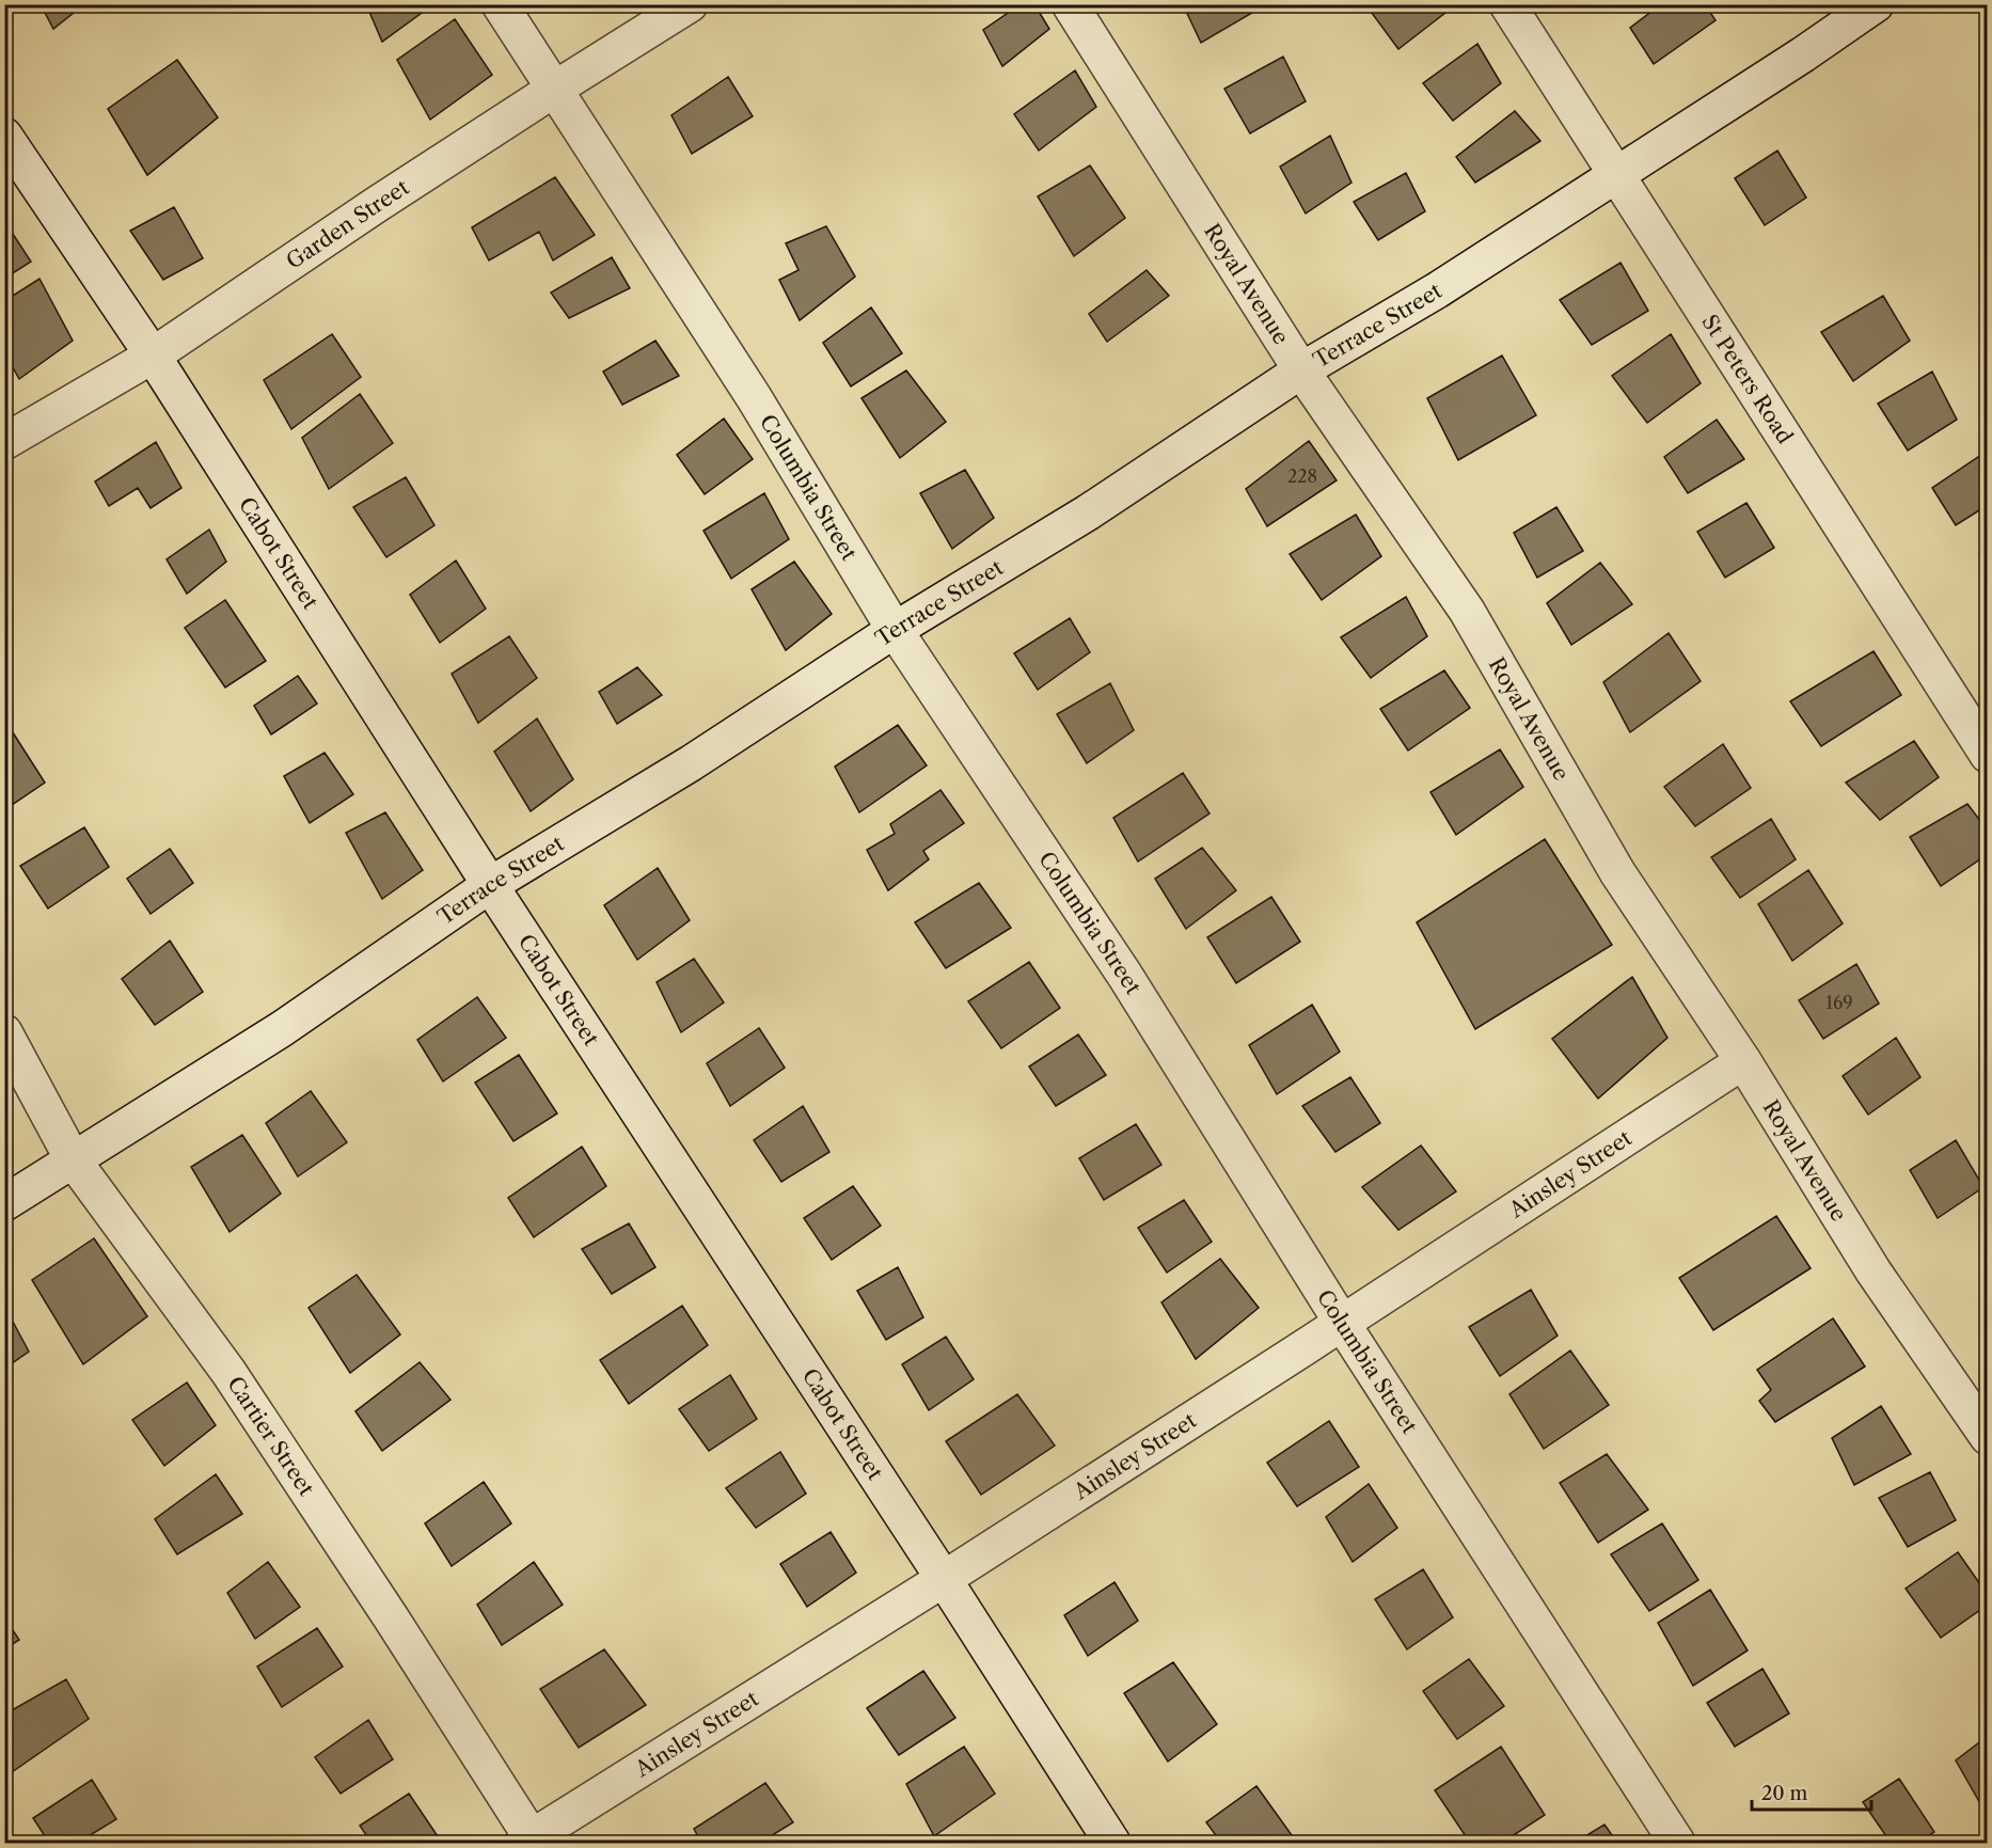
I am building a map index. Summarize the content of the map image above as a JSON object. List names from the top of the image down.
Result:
{
  "streets": {
    "street": [
      "Garden Street",
      "Royal Avenue",
      "Terrace Street",
      "St Peters Road",
      "Columbia Street",
      "Cabot Street",
      "Ainsley Street",
      "Cartier Street"
    ]
  },
  "crossings": [
    ["Garden Street", "Columbia Street"],
    ["Garden Street", "Cabot Street"],
    ["Royal Avenue", "Terrace Street"],
    ["Royal Avenue", "Ainsley Street"],
    ["Terrace Street", "St Peters Road"],
    ["Terrace Street", "Columbia Street"],
    ["Terrace Street", "Cabot Street"],
    ["Terrace Street", "Cartier Street"],
    ["Columbia Street", "Ainsley Street"],
    ["Cabot Street", "Ainsley Street"],
    ["Ainsley Street", "Cartier Street"]
  ],
  "house_numbers": ["228", "169"],
  "scale_bar": "20 m"
}
